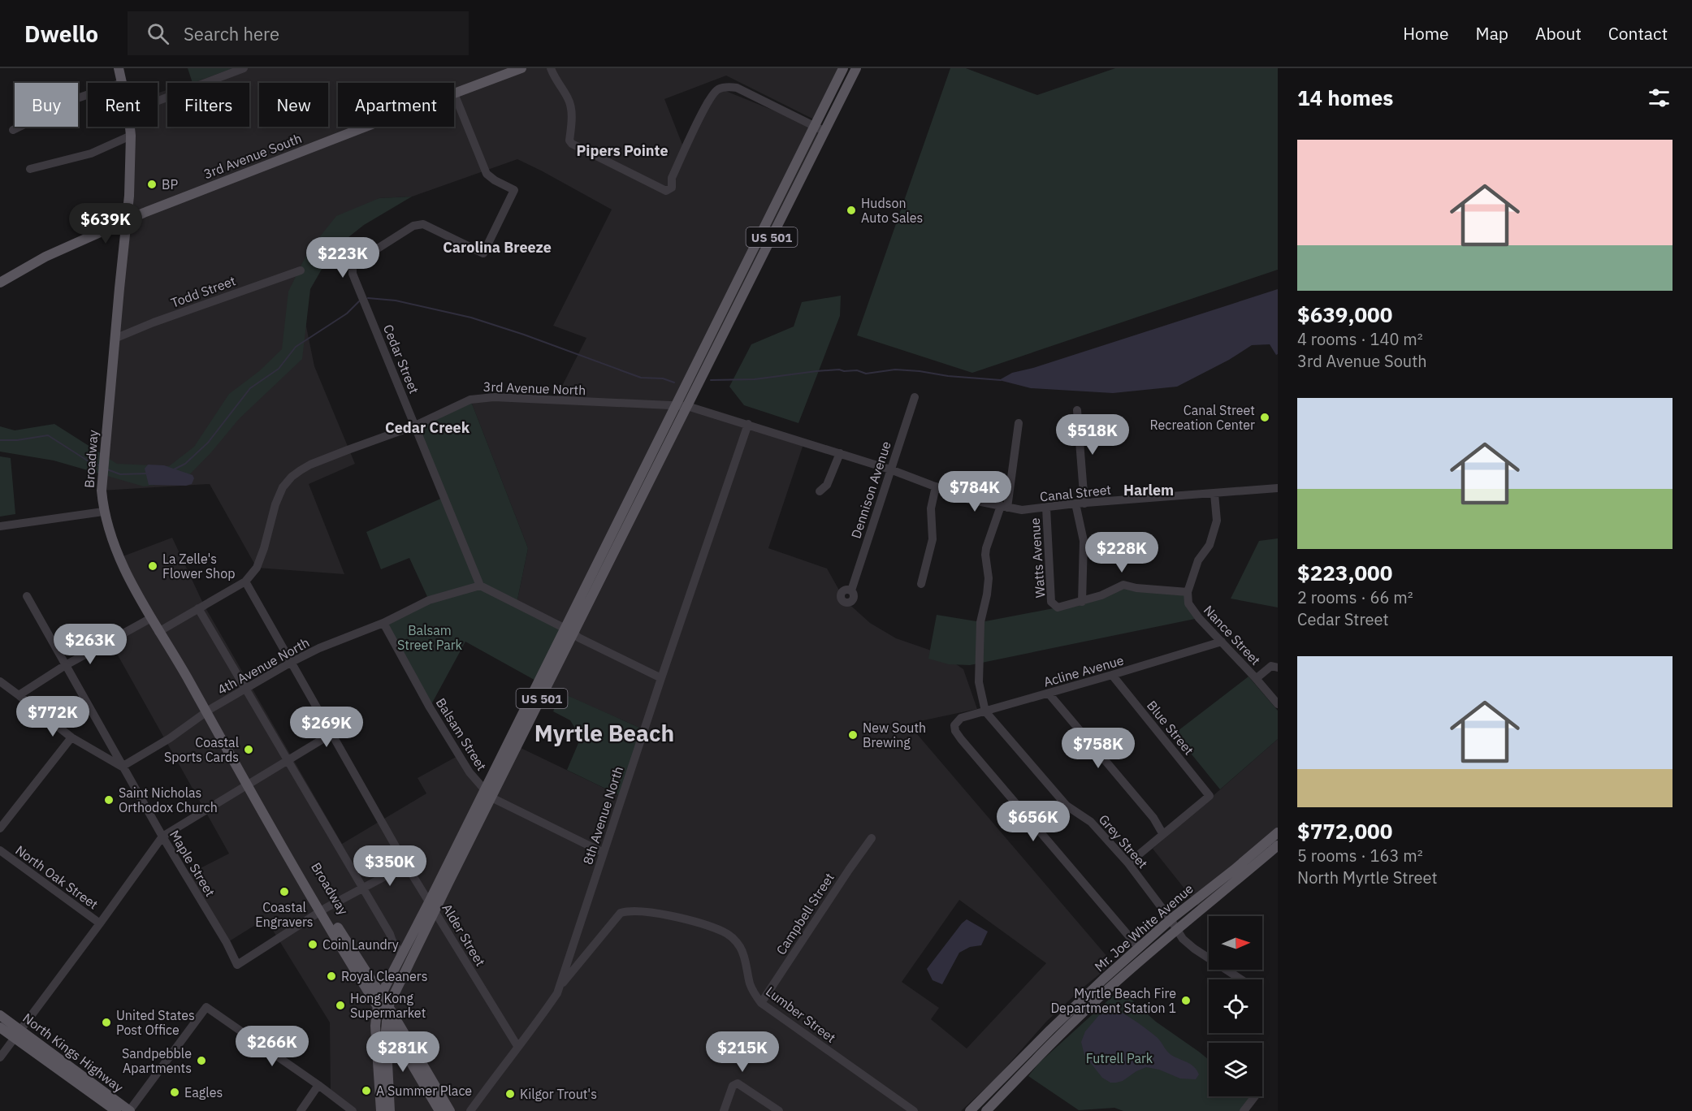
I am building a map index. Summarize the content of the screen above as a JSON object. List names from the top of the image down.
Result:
{
  "streets": {
    "main road": [
      "3rd Avenue South",
      "US 501",
      "Broadway",
      "Mr. Joe White Avenue",
      "North Kings Highway"
    ],
    "street": [
      "Todd Street",
      "Cedar Street",
      "3rd Avenue North",
      "Dennison Avenue",
      "Canal Street",
      "Watts Avenue",
      "Nance Street",
      "4th Avenue North",
      "Acline Avenue",
      "Blue Street",
      "Balsam Street",
      "8th Avenue North",
      "Grey Street",
      "Maple Street",
      "North Oak Street",
      "Campbell Street",
      "Alder Street",
      "Lumber Street"
    ]
  },
  "crossings": [
    ["3rd Avenue South", "Cedar Street"],
    ["3rd Avenue South", "Broadway"],
    ["US 501", "3rd Avenue North"],
    ["US 501", "Broadway"],
    ["US 501", "Canal Street"],
    ["US 501", "Balsam Street"],
    ["US 501", "Alder Street"],
    ["Todd Street", "Broadway"],
    ["Cedar Street", "3rd Avenue North"],
    ["Cedar Street", "4th Avenue North"],
    ["3rd Avenue North", "Broadway"],
    ["3rd Avenue North", "Canal Street"],
    ["3rd Avenue North", "Alder Street"],
    ["Broadway", "4th Avenue North"],
    ["Broadway", "Maple Street"],
    ["Dennison Avenue", "Canal Street"],
    ["Canal Street", "Watts Avenue"],
    ["Canal Street", "8th Avenue North"],
    ["Nance Street", "Acline Avenue"],
    ["4th Avenue North", "Balsam Street"],
    ["4th Avenue North", "Maple Street"],
    ["4th Avenue North", "Alder Street"],
    ["Acline Avenue", "Blue Street"],
    ["Acline Avenue", "Grey Street"],
    ["Acline Avenue", "Mr. Joe White Avenue"],
    ["Balsam Street", "8th Avenue North"],
    ["8th Avenue North", "Alder Street"],
    ["8th Avenue North", "Lumber Street"],
    ["Grey Street", "Mr. Joe White Avenue"],
    ["Campbell Street", "Lumber Street"]
  ],
  "districts": [
    "Pipers Pointe",
    "Carolina Breeze",
    "Cedar Creek",
    "Harlem",
    "Myrtle Beach"
  ],
  "parks": ["Balsam Street Park", "Futrell Park"],
  "places": [
    "BP",
    "Hudson Auto Sales",
    "Canal Street Recreation Center",
    "La Zelle's Flower Shop",
    "New South Brewing",
    "Coastal Sports Cards",
    "Saint Nicholas Orthodox Church",
    "Coastal Engravers",
    "Coin Laundry",
    "Royal Cleaners",
    "Myrtle Beach Fire Department Station 1",
    "Hong Kong Supermarket",
    "United States Post Office",
    "Sandpebble Apartments",
    "A Summer Place",
    "Eagles",
    "Kilgor Trout's"
  ],
  "north": "right",
  "page": {
    "header": "Dwello",
    "search": "Search here",
    "nav": [
      "Home",
      "Map",
      "About",
      "Contact"
    ],
    "heading": "14 homes",
    "chip": [
      "Buy",
      "Rent",
      "Filters",
      "New",
      "Apartment"
    ],
    "list": [
      {
        "name": "$639,000",
        "note": "4 rooms · 140 m² · 3rd Avenue South"
      },
      {
        "name": "$223,000",
        "note": "2 rooms · 66 m² · Cedar Street"
      },
      {
        "name": "$772,000",
        "note": "5 rooms · 163 m² · North Myrtle Street"
      }
    ],
    "price": [
      "$639K",
      "$223K",
      "$518K",
      "$784K",
      "$228K",
      "$263K",
      "$772K",
      "$269K",
      "$758K",
      "$656K",
      "$350K",
      "$266K",
      "$281K",
      "$215K"
    ]
  }
}
